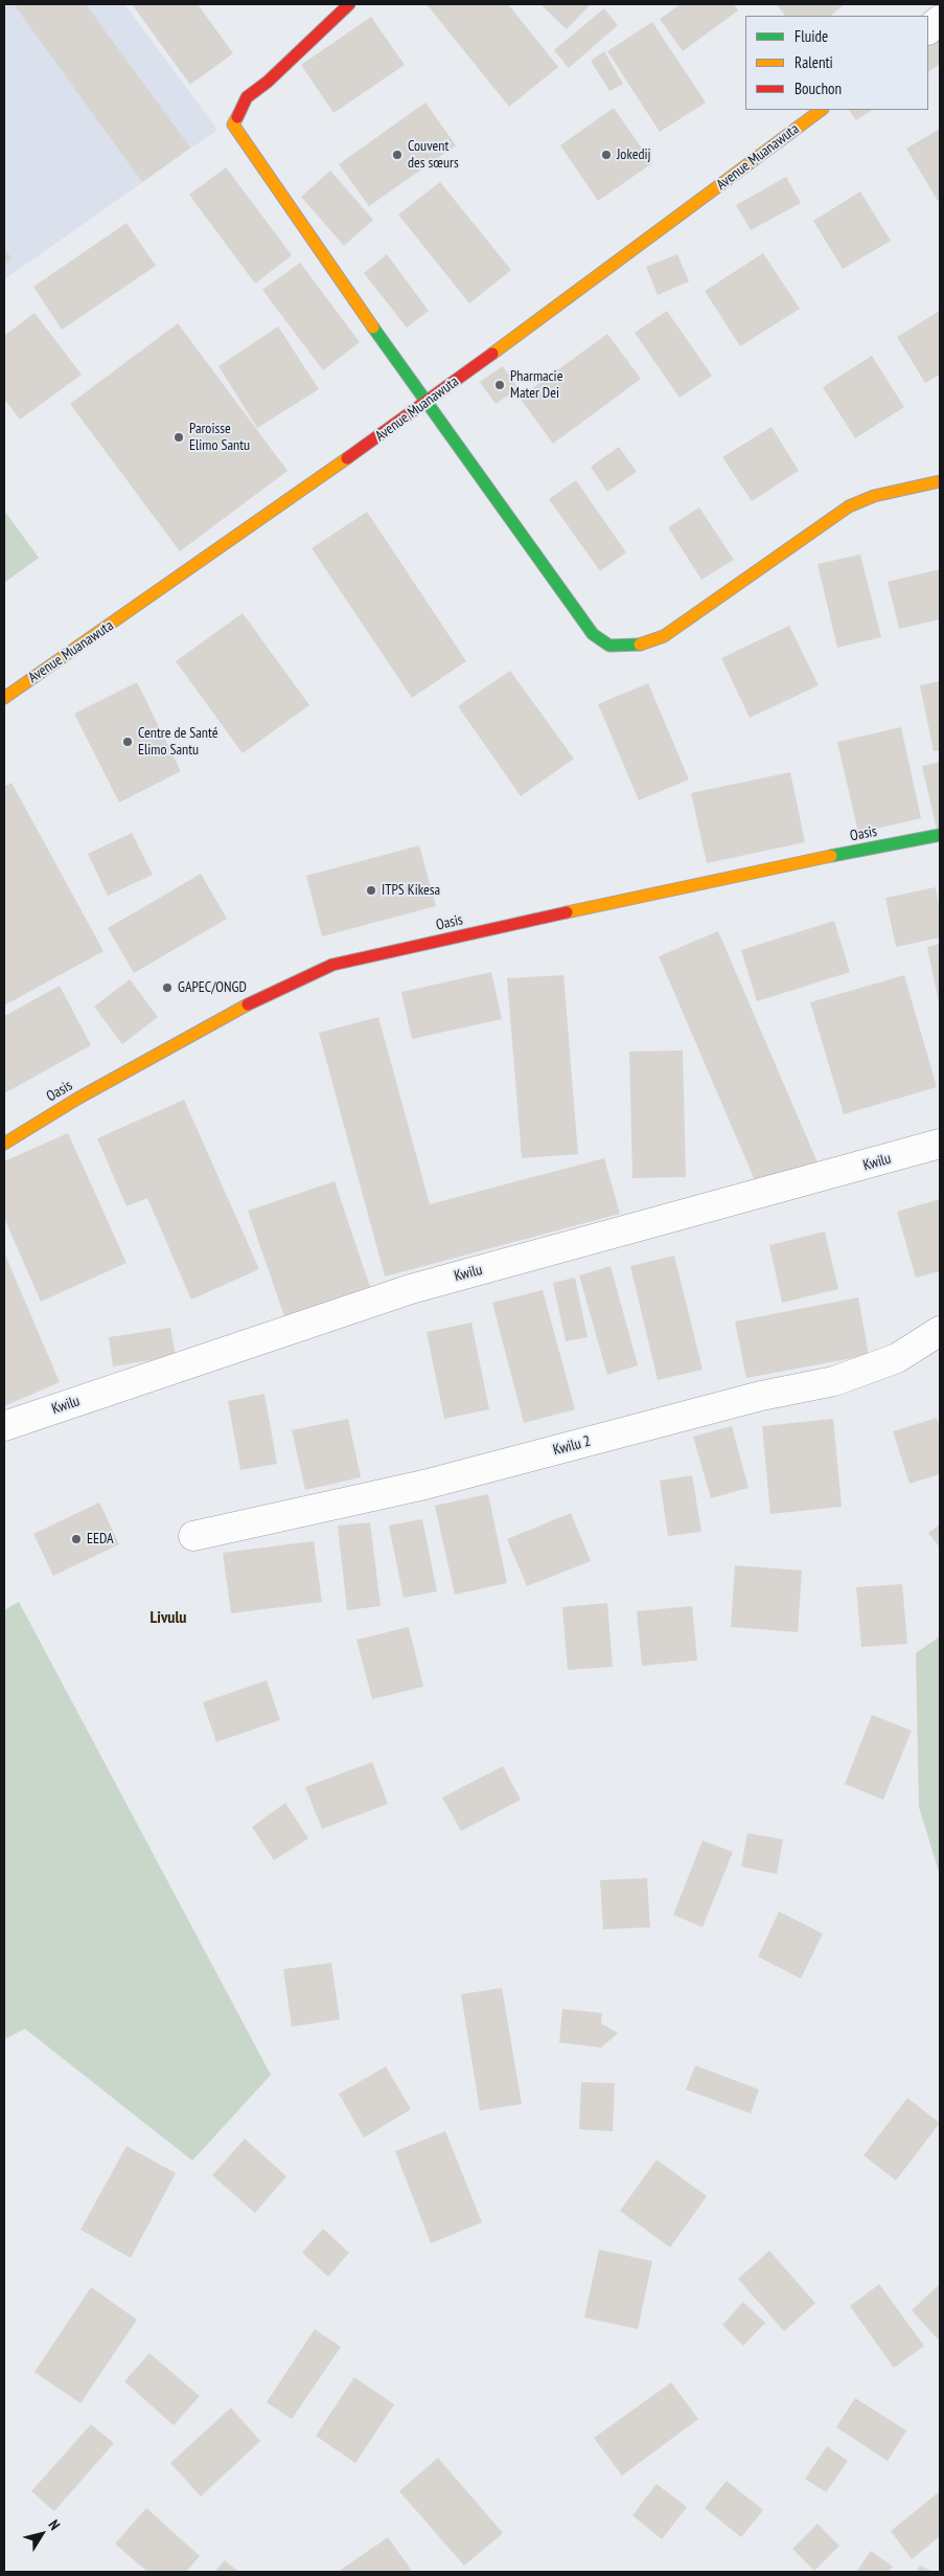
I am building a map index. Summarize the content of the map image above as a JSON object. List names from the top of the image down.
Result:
{
  "streets": {
    "street": [
      "Avenue Muanawuta",
      "Oasis",
      "Kwilu",
      "Kwilu 2"
    ]
  },
  "districts": ["Livulu"],
  "places": [
    "Couvent des sœurs",
    "Jokedij",
    "Pharmacie Mater Dei",
    "Paroisse Elimo Santu",
    "Centre de Santé Elimo Santu",
    "ITPS Kikesa",
    "GAPEC/ONGD",
    "EEDA"
  ],
  "legend": ["Fluide", "Ralenti", "Bouchon"],
  "north": "top right"
}
